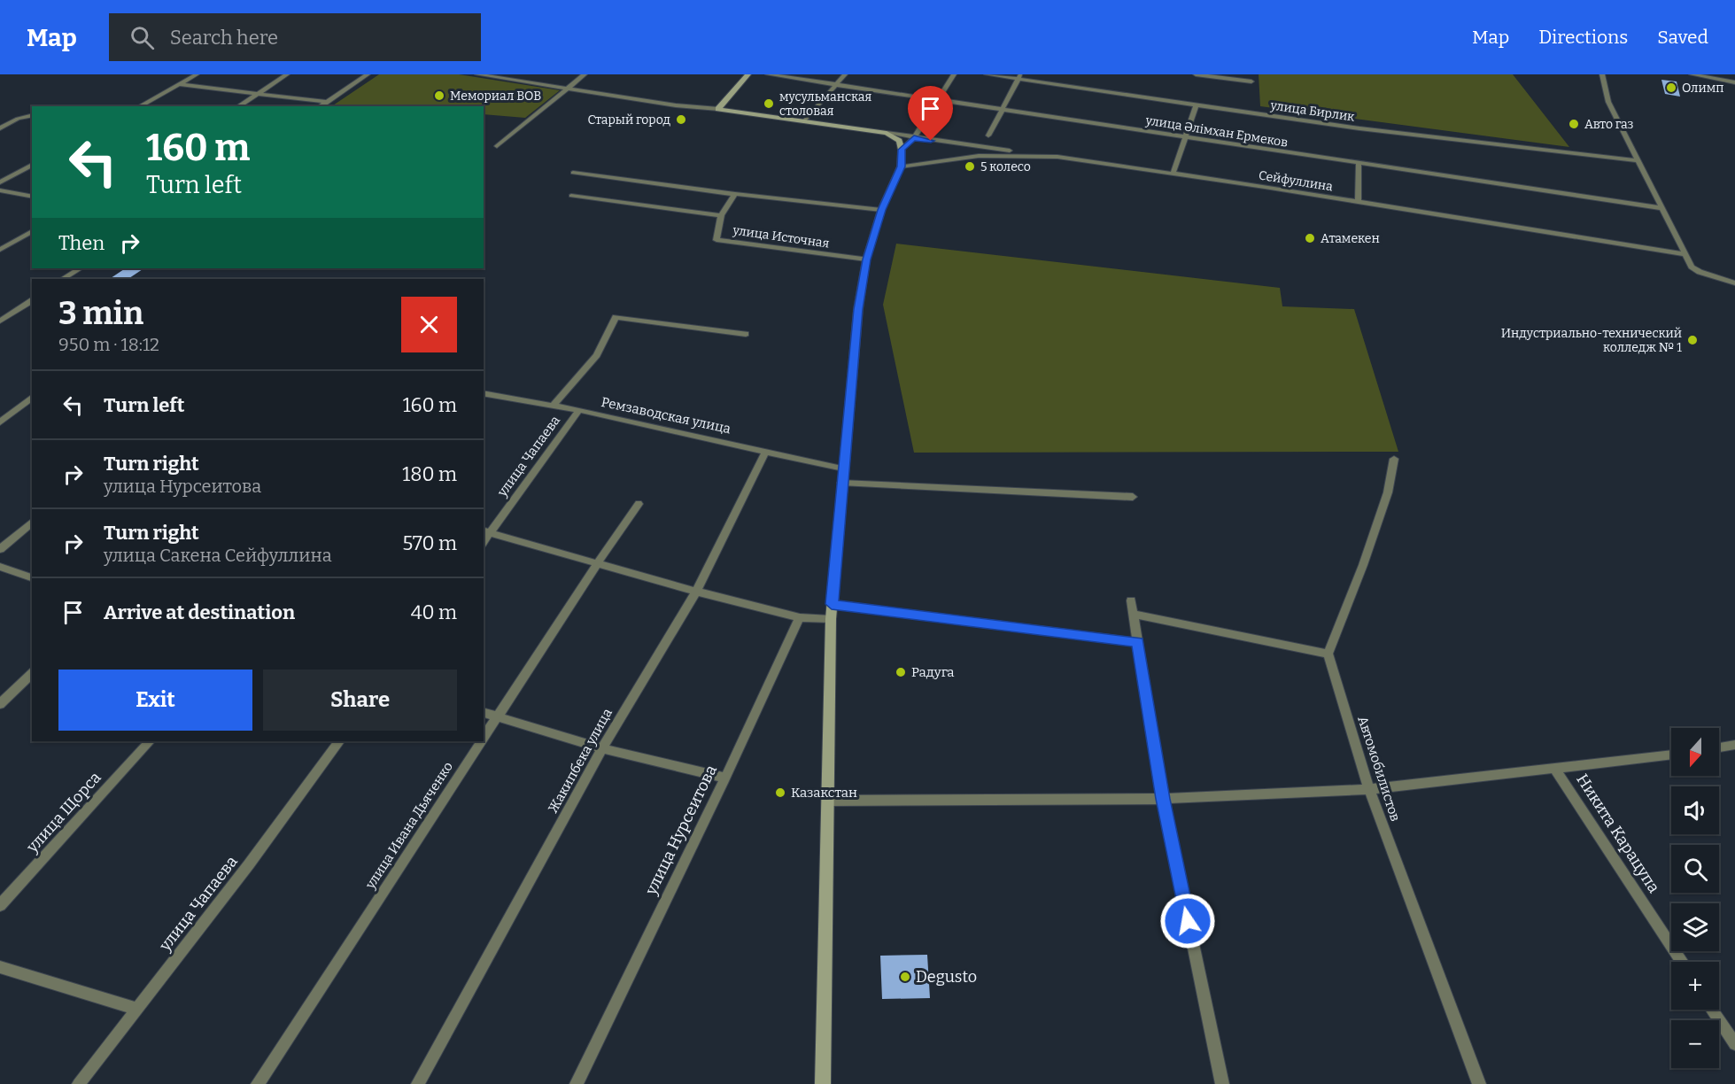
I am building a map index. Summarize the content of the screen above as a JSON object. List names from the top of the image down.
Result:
{
  "streets": {
    "street": [
      "улица Бирлик",
      "улица Әлімхан Ермеков",
      "Сейфуллина",
      "улица Источная",
      "Ремзаводская улица",
      "улица Чапаева",
      "Жакипбека улица",
      "Автомобилистов",
      "улица Щорса",
      "улица Ивана Дьяченко",
      "улица Нурсеитова",
      "Никита Карацупа"
    ]
  },
  "crossings": [
    ["Ремзаводская улица", "улица Чапаева"],
    ["Ремзаводская улица", "Жакипбека улица"]
  ],
  "places": [
    "Олимп",
    "Мемориал ВОВ",
    "мусульманская столовая",
    "Старый город",
    "Авто газ",
    "5 колесо",
    "Атамекен",
    "Индустриально-технический колледж № 1",
    "Радуга",
    "Казакстан",
    "Degusto"
  ],
  "north": "bottom",
  "page": {
    "header": "Map",
    "search": "Search here",
    "nav": ["Map", "Directions", "Saved"],
    "turn": ["160 m", "Turn left"],
    "then": "Then",
    "heading": ["3 min", "950 m · 18:12"],
    "list": [
      {
        "name": "Turn left",
        "value": "160 m"
      },
      {
        "name": "Turn right",
        "note": "улица Нурсеитова",
        "value": "180 m"
      },
      {
        "name": "Turn right",
        "note": "улица Сакена Сейфуллина",
        "value": "570 m"
      },
      {
        "name": "Arrive at destination",
        "value": "40 m"
      }
    ],
    "buttons": ["Exit", "Share"],
    "map_buttons": ["+", "−"]
  }
}
